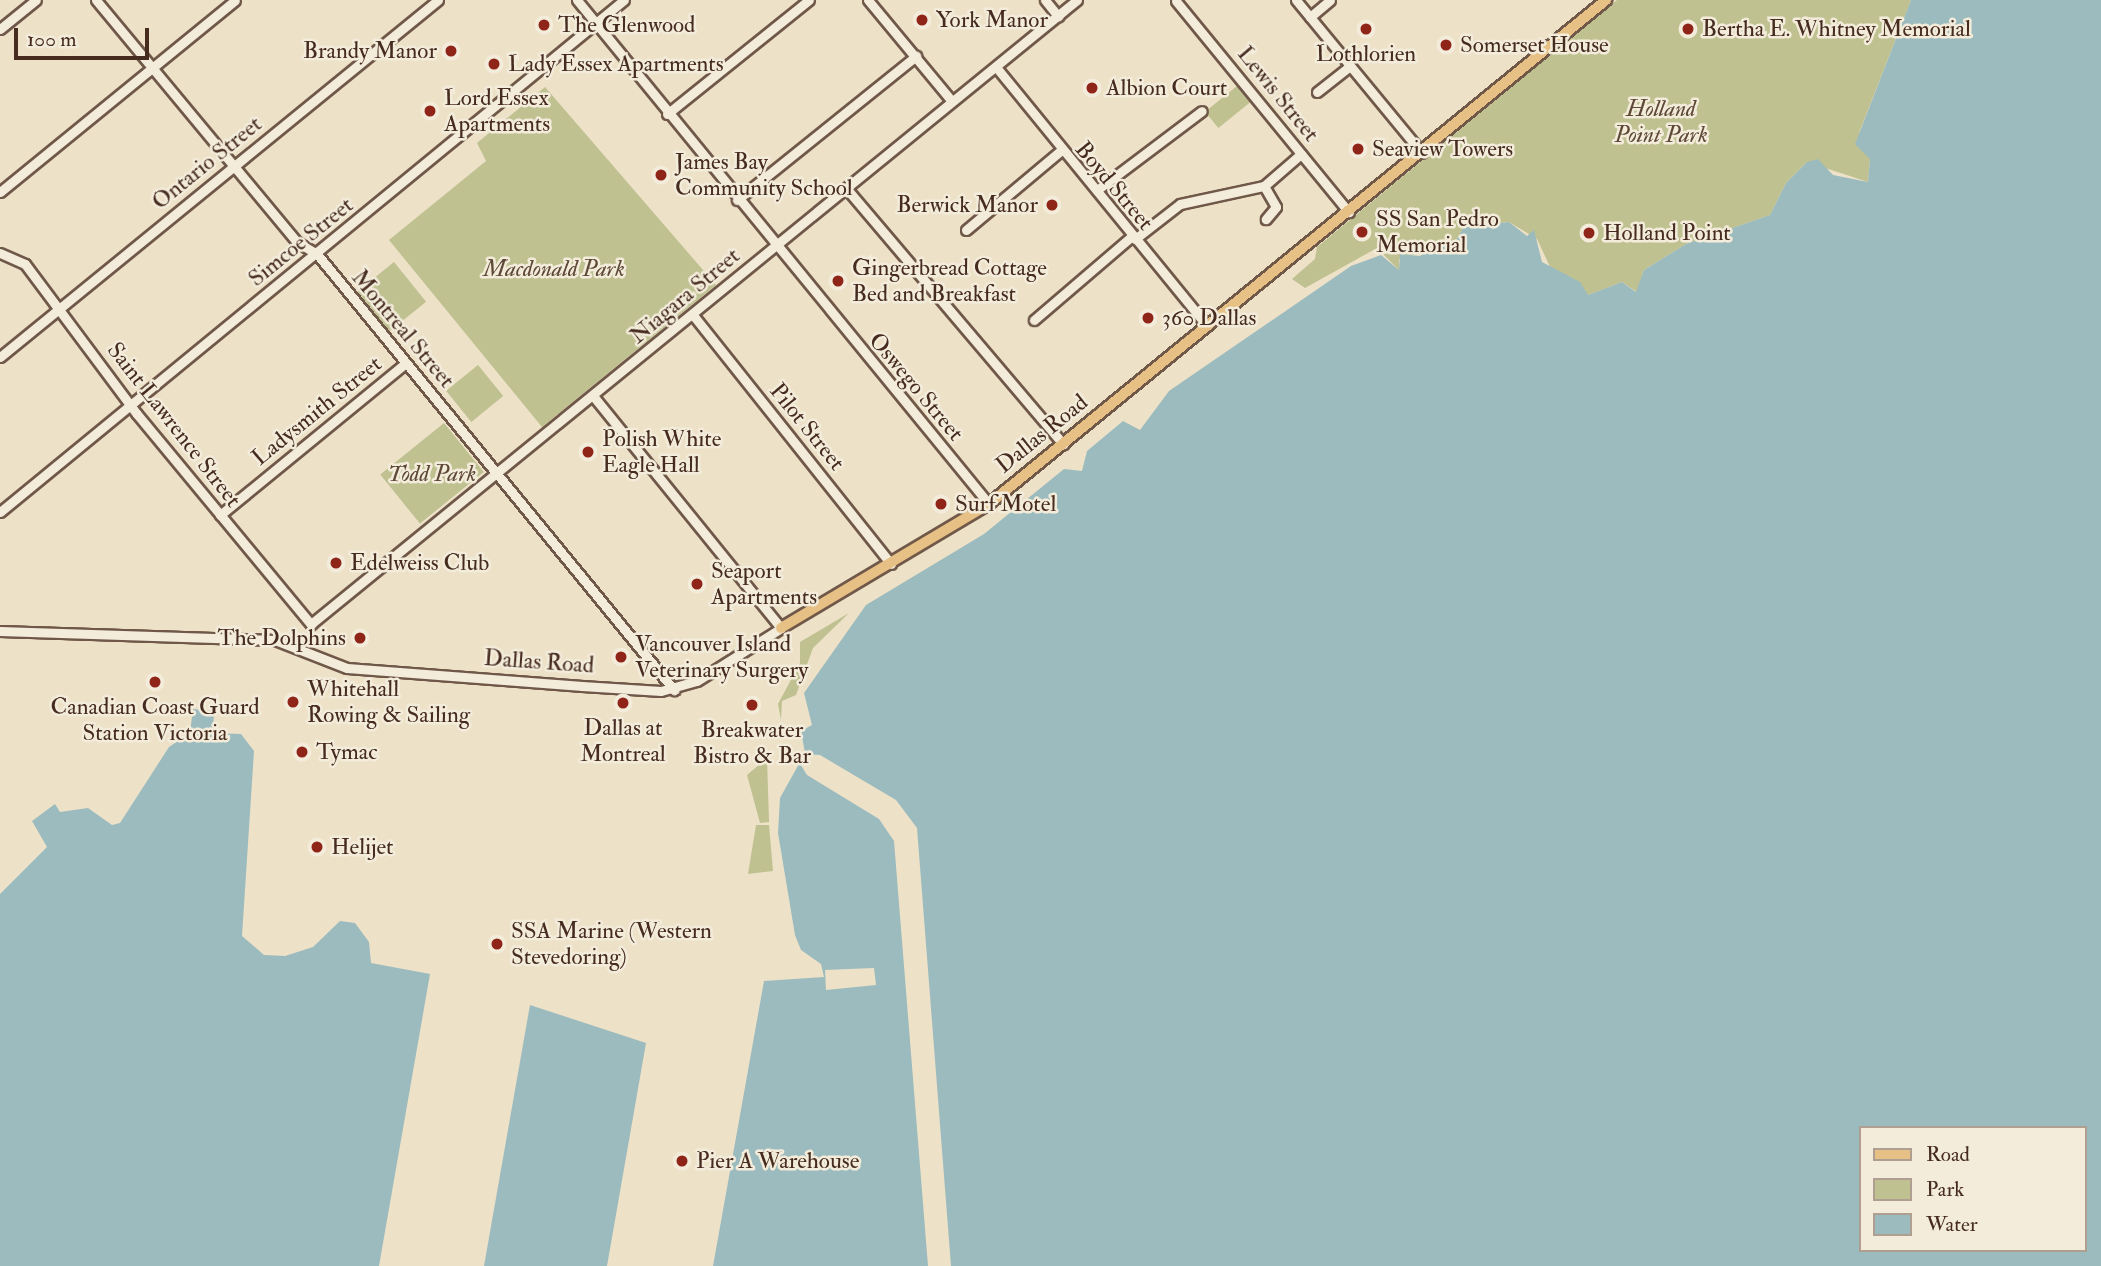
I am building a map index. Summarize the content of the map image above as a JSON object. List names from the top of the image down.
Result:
{
  "streets": {
    "main road": ["Dallas Road"],
    "street": [
      "Lewis Street",
      "Ontario Street",
      "Boyd Street",
      "Simcoe Street",
      "Niagara Street",
      "Montreal Street",
      "Oswego Street",
      "Ladysmith Street",
      "Saint Lawrence Street",
      "Pilot Street"
    ]
  },
  "crossings": [
    ["Lewis Street", "Dallas Road"],
    ["Ontario Street", "Montreal Street"],
    ["Ontario Street", "Saint Lawrence Street"],
    ["Boyd Street", "Niagara Street"],
    ["Boyd Street", "Dallas Road"],
    ["Simcoe Street", "Montreal Street"],
    ["Simcoe Street", "Oswego Street"],
    ["Simcoe Street", "Saint Lawrence Street"],
    ["Niagara Street", "Montreal Street"],
    ["Niagara Street", "Oswego Street"],
    ["Niagara Street", "Saint Lawrence Street"],
    ["Niagara Street", "Pilot Street"],
    ["Montreal Street", "Ladysmith Street"],
    ["Montreal Street", "Dallas Road"],
    ["Oswego Street", "Dallas Road"],
    ["Ladysmith Street", "Saint Lawrence Street"],
    ["Pilot Street", "Dallas Road"]
  ],
  "parks": ["Holland Point Park", "Macdonald Park", "Todd Park"],
  "places": [
    "York Manor",
    "The Glenwood",
    "Lothlorien",
    "Bertha E. Whitney Memorial",
    "Somerset House",
    "Brandy Manor",
    "Lady Essex Apartments",
    "Albion Court",
    "Lord Essex Apartments",
    "Seaview Towers",
    "James Bay Community School",
    "Berwick Manor",
    "SS San Pedro Memorial",
    "Holland Point",
    "Gingerbread Cottage Bed and Breakfast",
    "360 Dallas",
    "Polish White Eagle Hall",
    "Surf Motel",
    "Edelweiss Club",
    "Seaport Apartments",
    "The Dolphins",
    "Vancouver Island Veterinary Surgery",
    "Canadian Coast Guard Station Victoria",
    "Whitehall Rowing & Sailing",
    "Dallas at Montreal",
    "Breakwater Bistro & Bar",
    "Tymac",
    "Helijet",
    "SSA Marine (Western Stevedoring)",
    "Pier A Warehouse"
  ],
  "legend": ["Road", "Park", "Water"],
  "scale_bar": "100 m"
}
